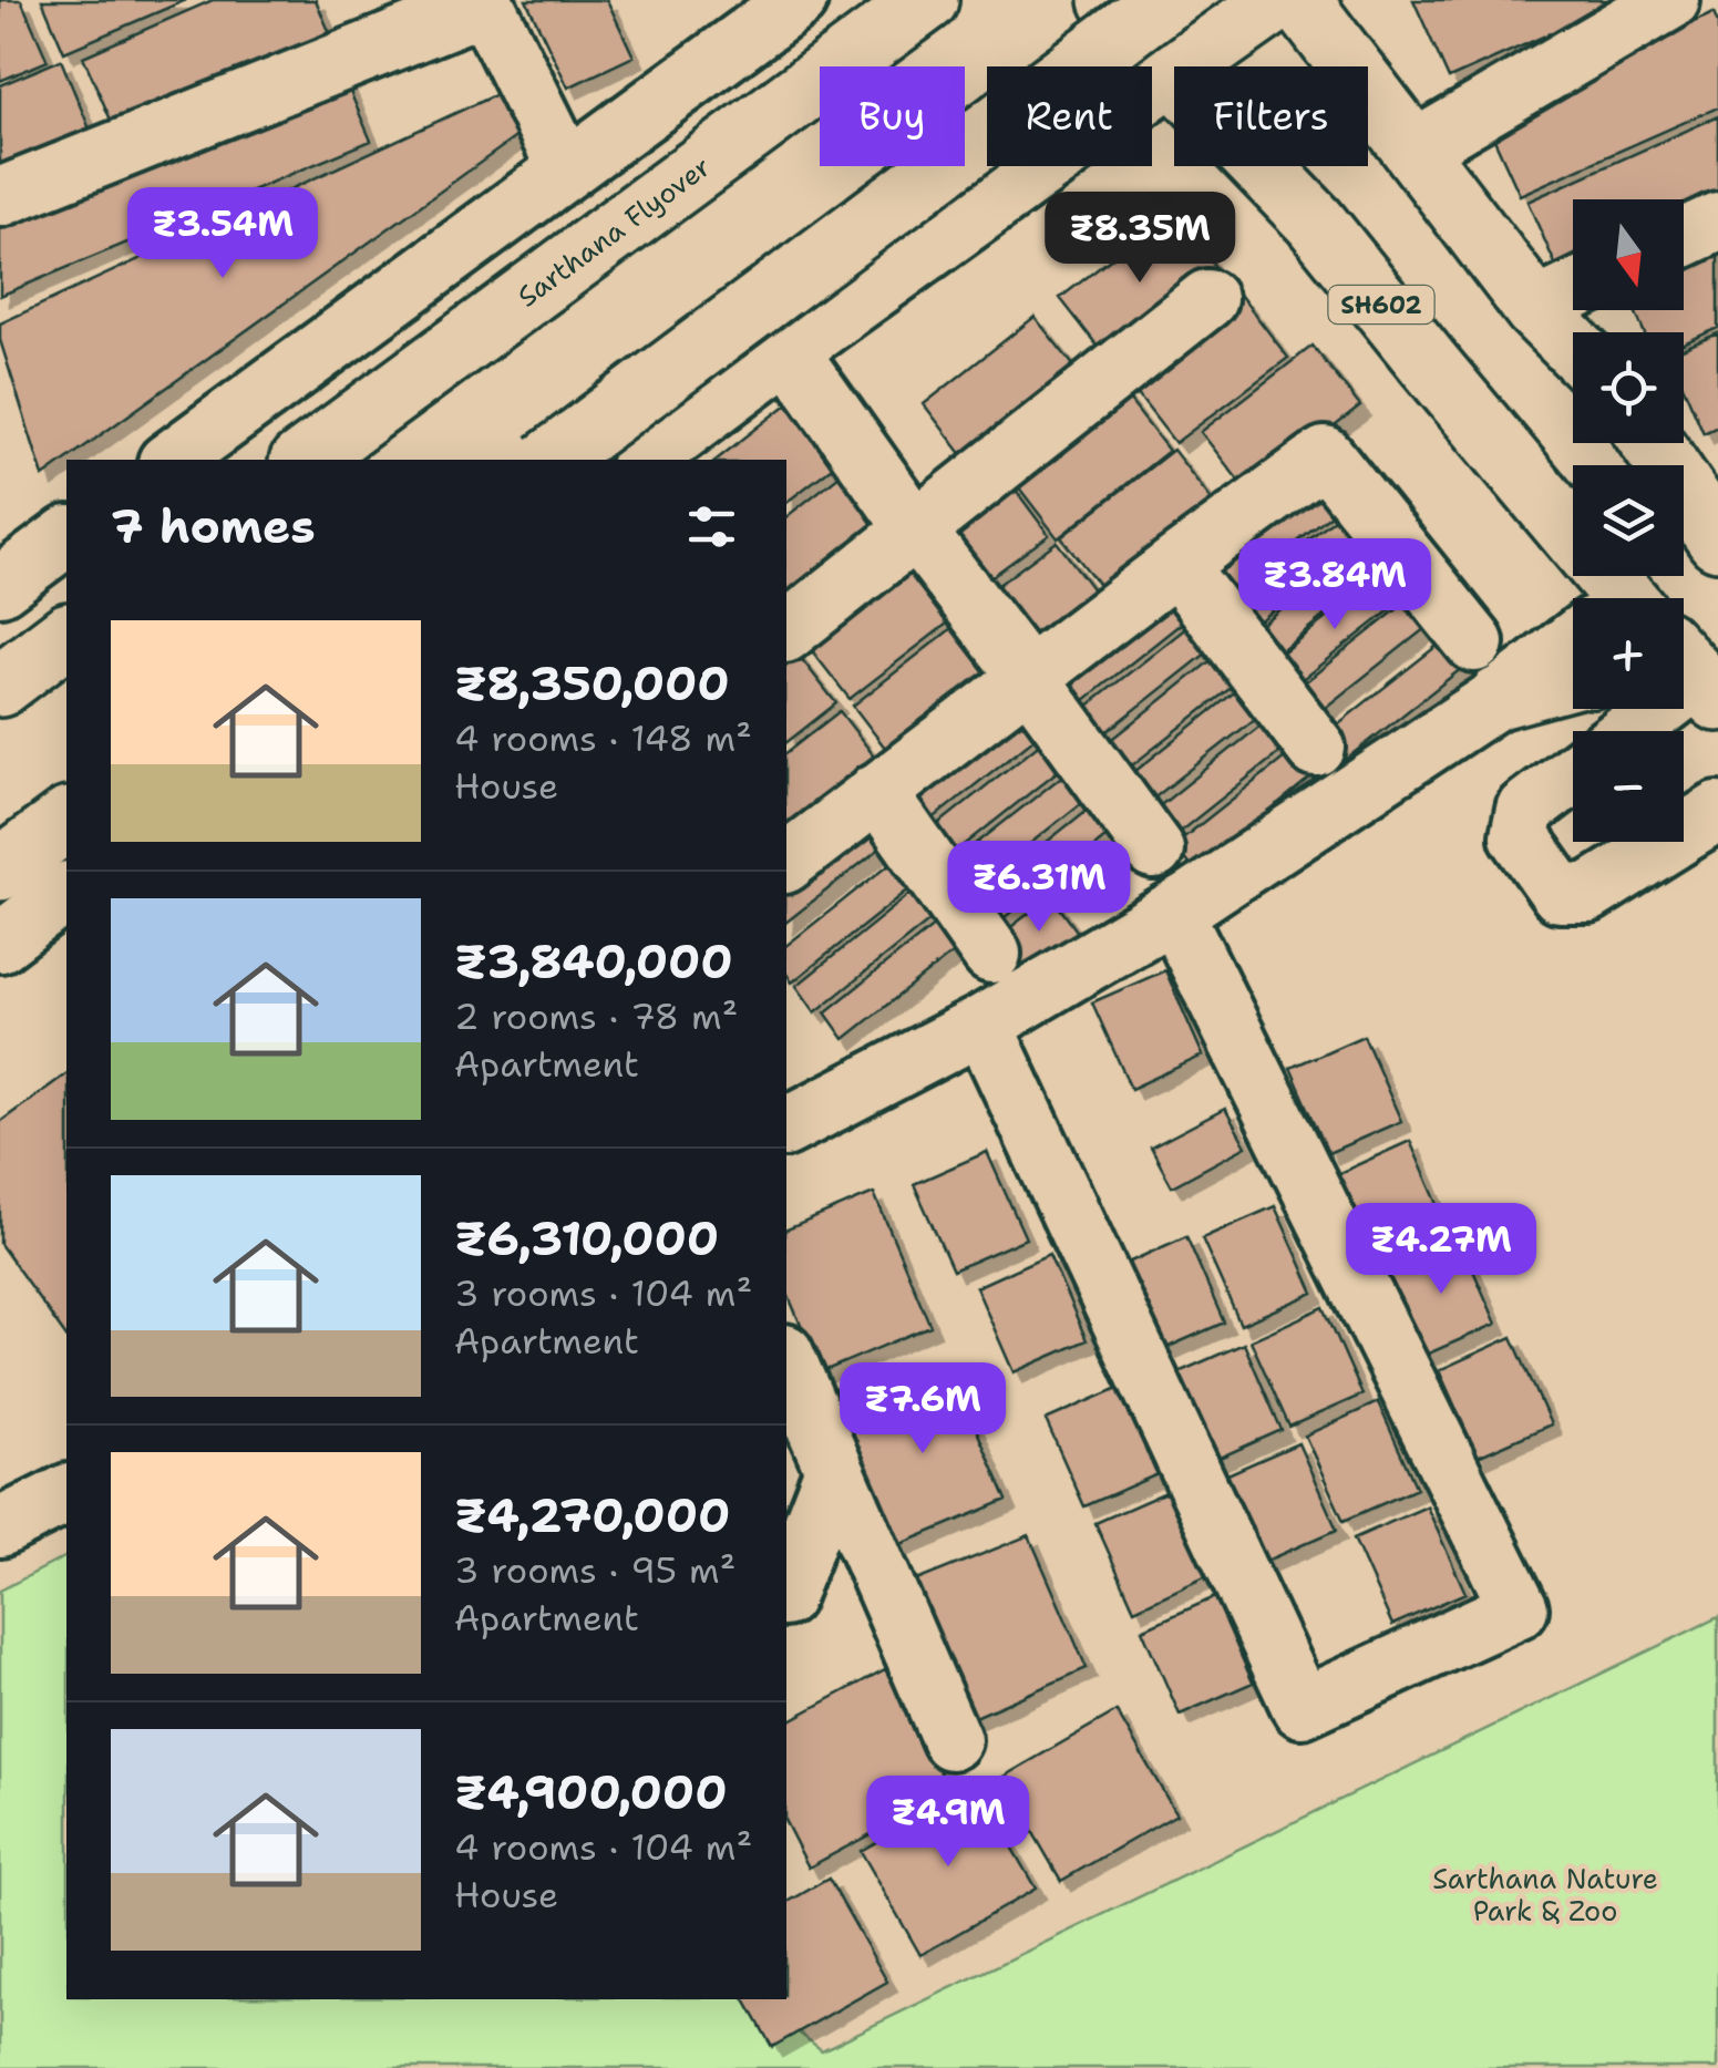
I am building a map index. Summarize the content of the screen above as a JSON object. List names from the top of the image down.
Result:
{
  "streets": {
    "main road": ["Sarthana Flyover", "SH602"]
  },
  "parks": ["Sarthana Nature Park & Zoo"],
  "north": "bottom",
  "page": {
    "chip": ["Buy", "Rent", "Filters"],
    "price": [
      "₹3.54M",
      "₹8.35M",
      "₹3.84M",
      "₹6.31M",
      "₹4.27M",
      "₹7.6M",
      "₹4.9M"
    ],
    "map_buttons": ["+", "−"],
    "heading": "7 homes",
    "list": [
      {
        "name": "₹8,350,000",
        "note": "4 rooms · 148 m² · House"
      },
      {
        "name": "₹3,840,000",
        "note": "2 rooms · 78 m² · Apartment"
      },
      {
        "name": "₹6,310,000",
        "note": "3 rooms · 104 m² · Apartment"
      },
      {
        "name": "₹4,270,000",
        "note": "3 rooms · 95 m² · Apartment"
      },
      {
        "name": "₹4,900,000",
        "note": "4 rooms · 104 m² · House"
      }
    ]
  }
}
